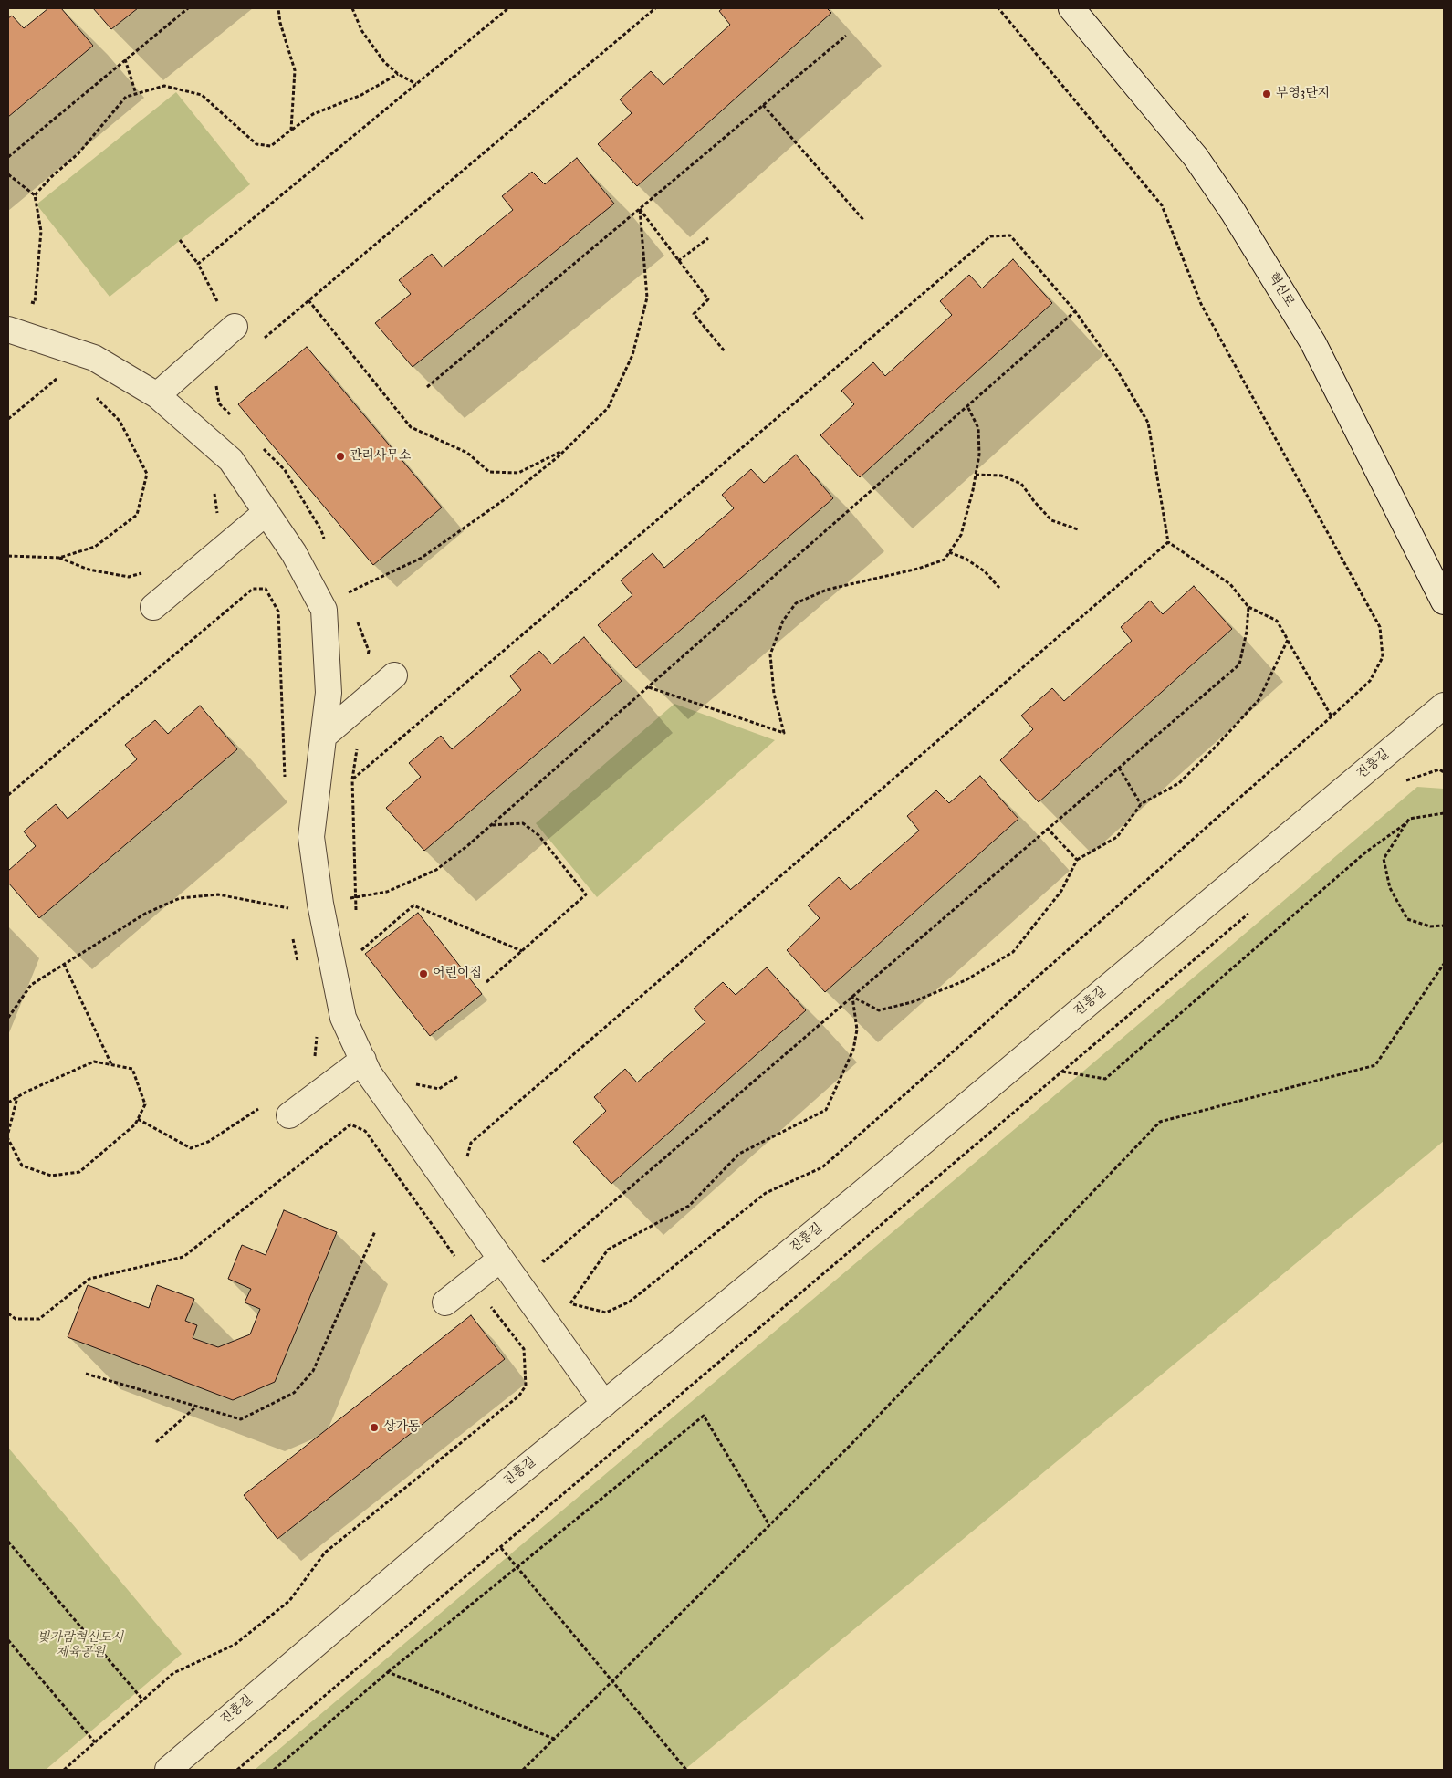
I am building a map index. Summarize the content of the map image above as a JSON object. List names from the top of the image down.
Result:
{
  "streets": {
    "street": ["혁신로", "진흥길"]
  },
  "parks": ["빛가람혁신도시 체육공원"],
  "places": [
    "부영3단지",
    "관리사무소",
    "어린이집",
    "상가동"
  ]
}
